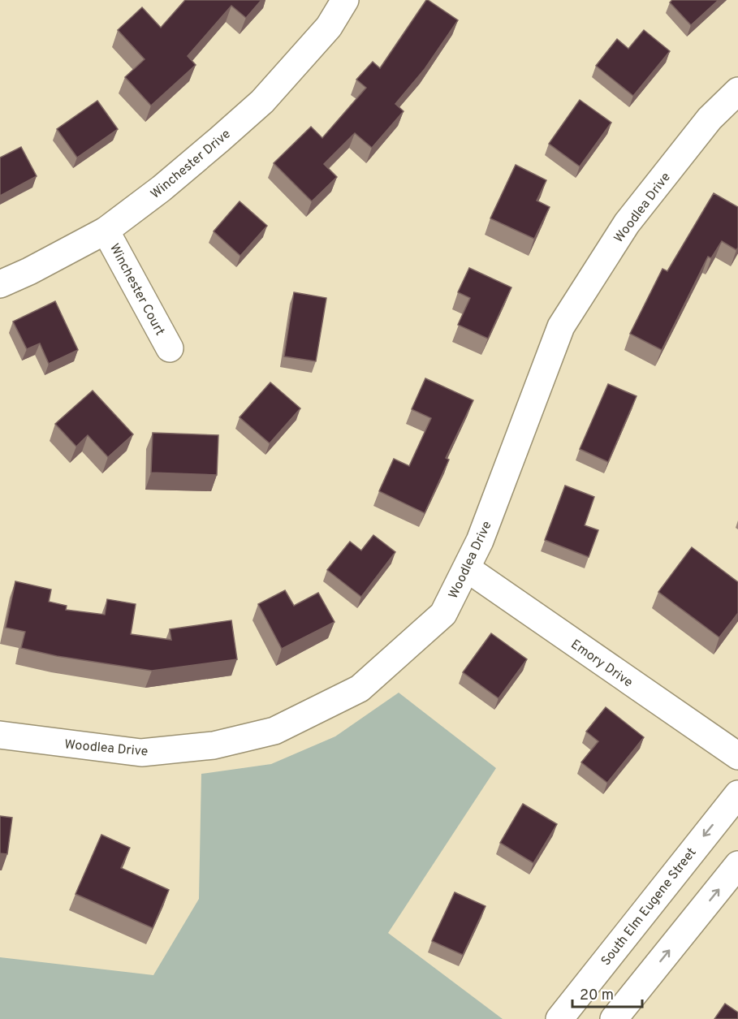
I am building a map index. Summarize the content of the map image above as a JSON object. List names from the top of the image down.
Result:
{
  "streets": {
    "street": [
      "Winchester Drive",
      "Woodlea Drive",
      "Winchester Court",
      "Emory Drive",
      "South Elm Eugene Street"
    ]
  },
  "crossings": [
    ["Winchester Drive", "Winchester Court"],
    ["Woodlea Drive", "Emory Drive"]
  ],
  "scale_bar": "20 m"
}
